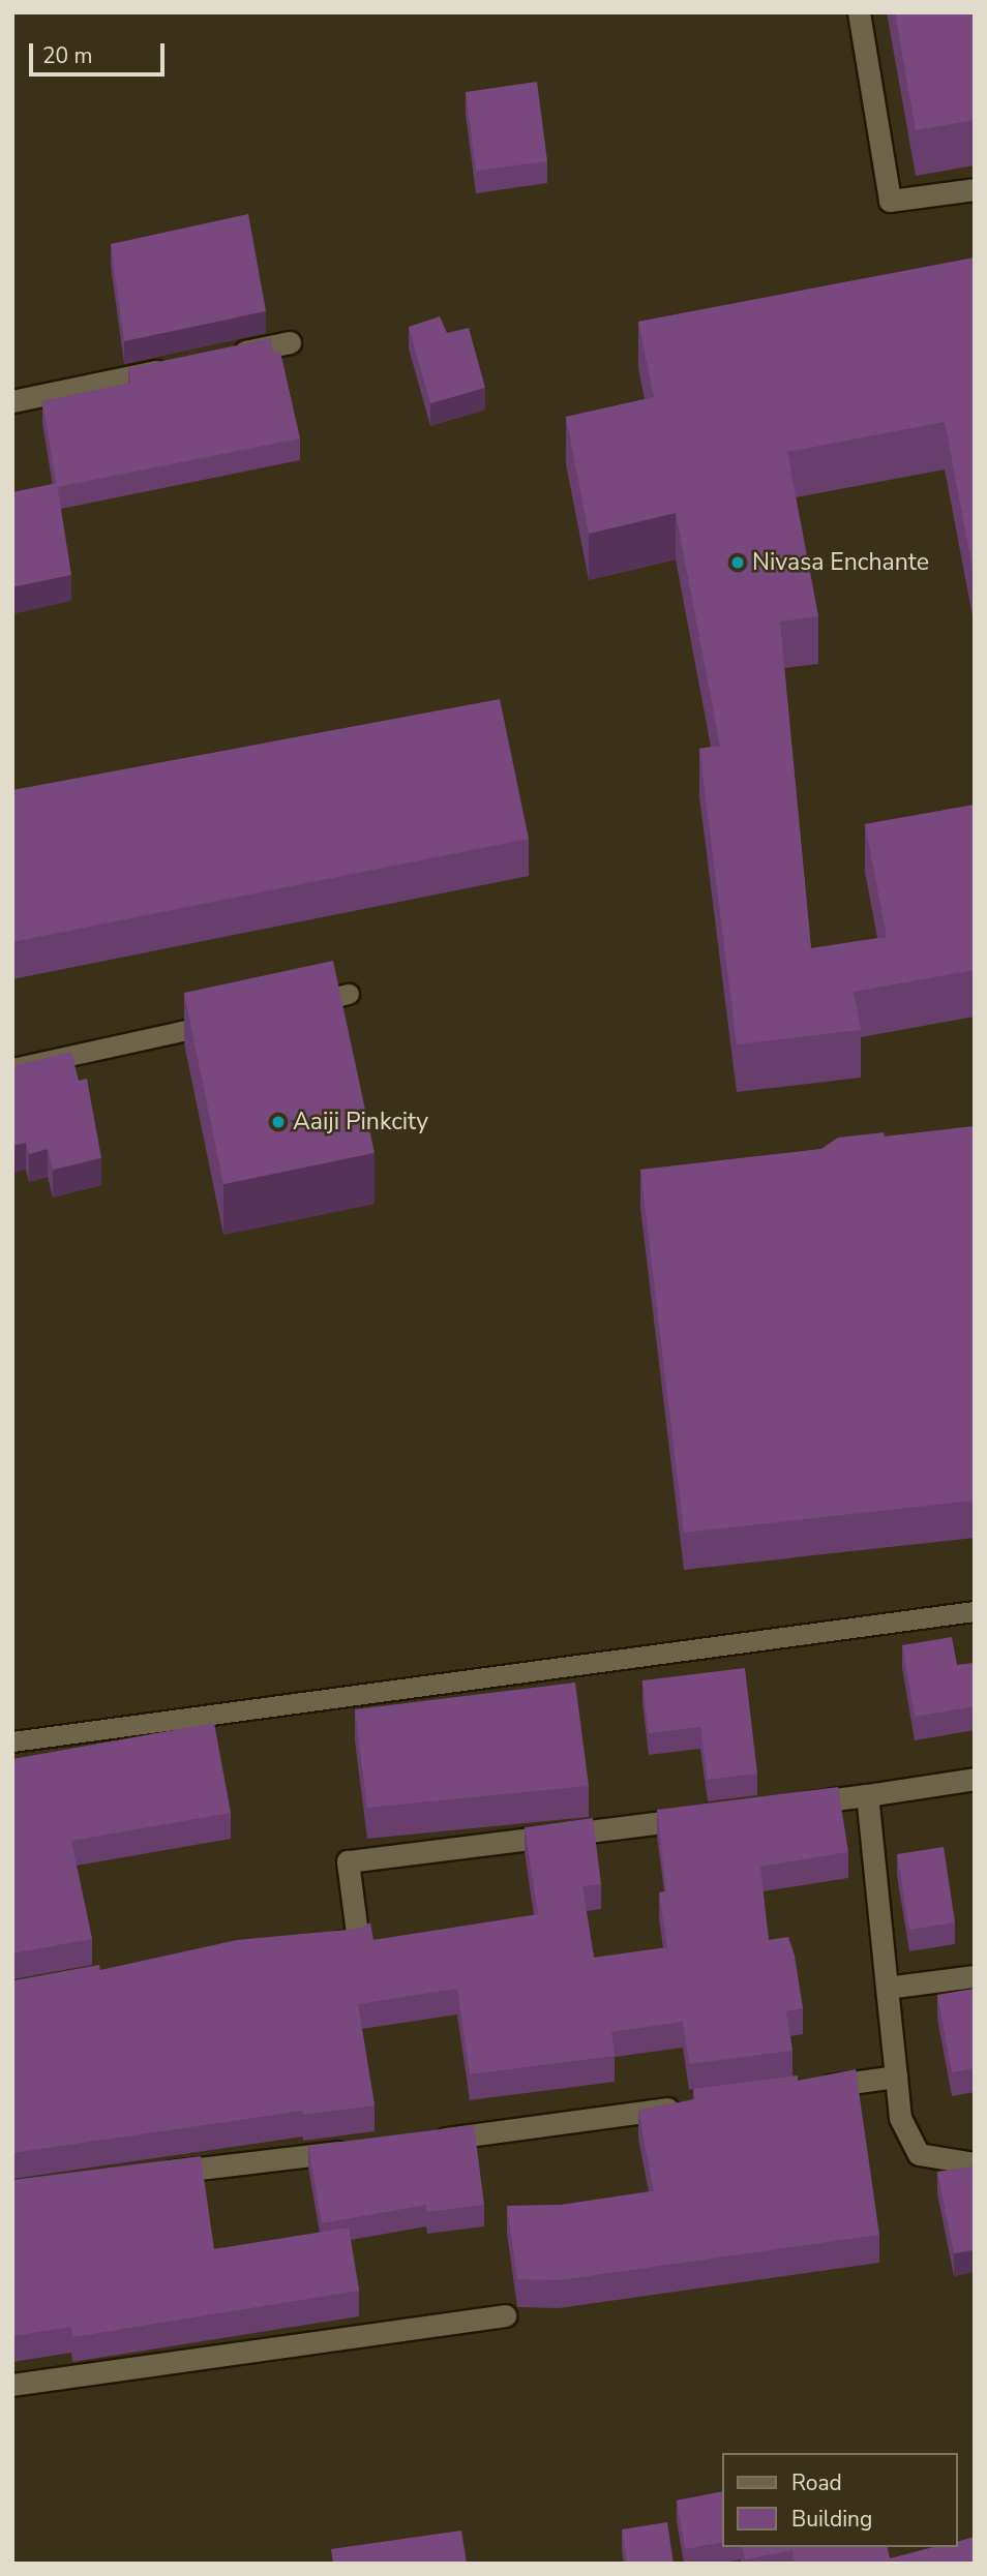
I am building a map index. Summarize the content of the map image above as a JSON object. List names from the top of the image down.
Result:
{
  "places": ["Nivasa Enchante", "Aaiji Pinkcity"],
  "legend": ["Road", "Building"],
  "scale_bar": "20 m"
}
